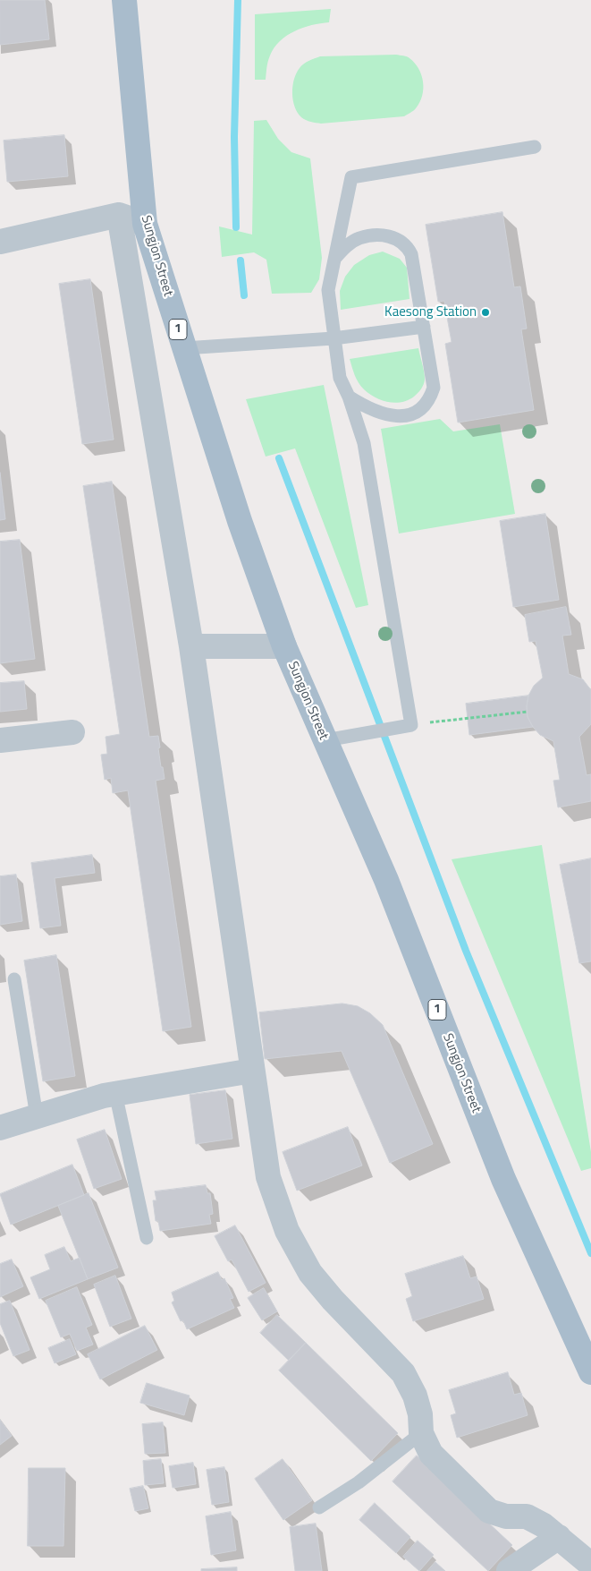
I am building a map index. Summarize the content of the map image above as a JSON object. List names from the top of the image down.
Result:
{
  "streets": {
    "main road": ["Sungjon Street", "1"]
  },
  "places": ["Kaesong Station"]
}
